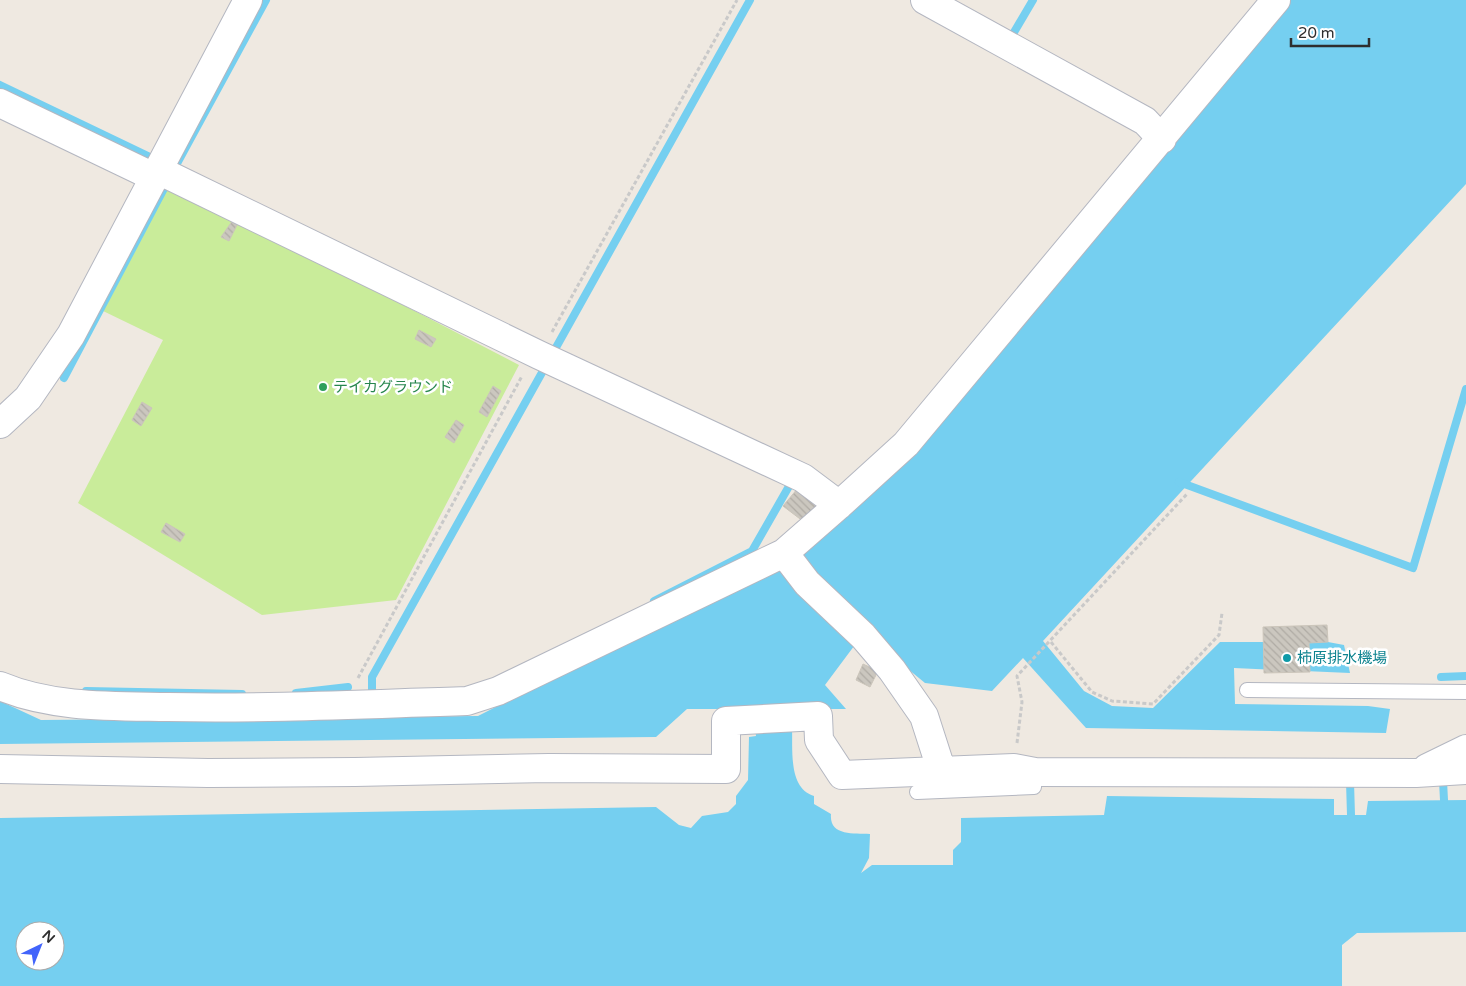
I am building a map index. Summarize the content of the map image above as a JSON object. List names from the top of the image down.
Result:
{
  "places": ["テイカグラウンド", "柿原排水機場"],
  "scale_bar": "20 m",
  "north": "top right"
}
